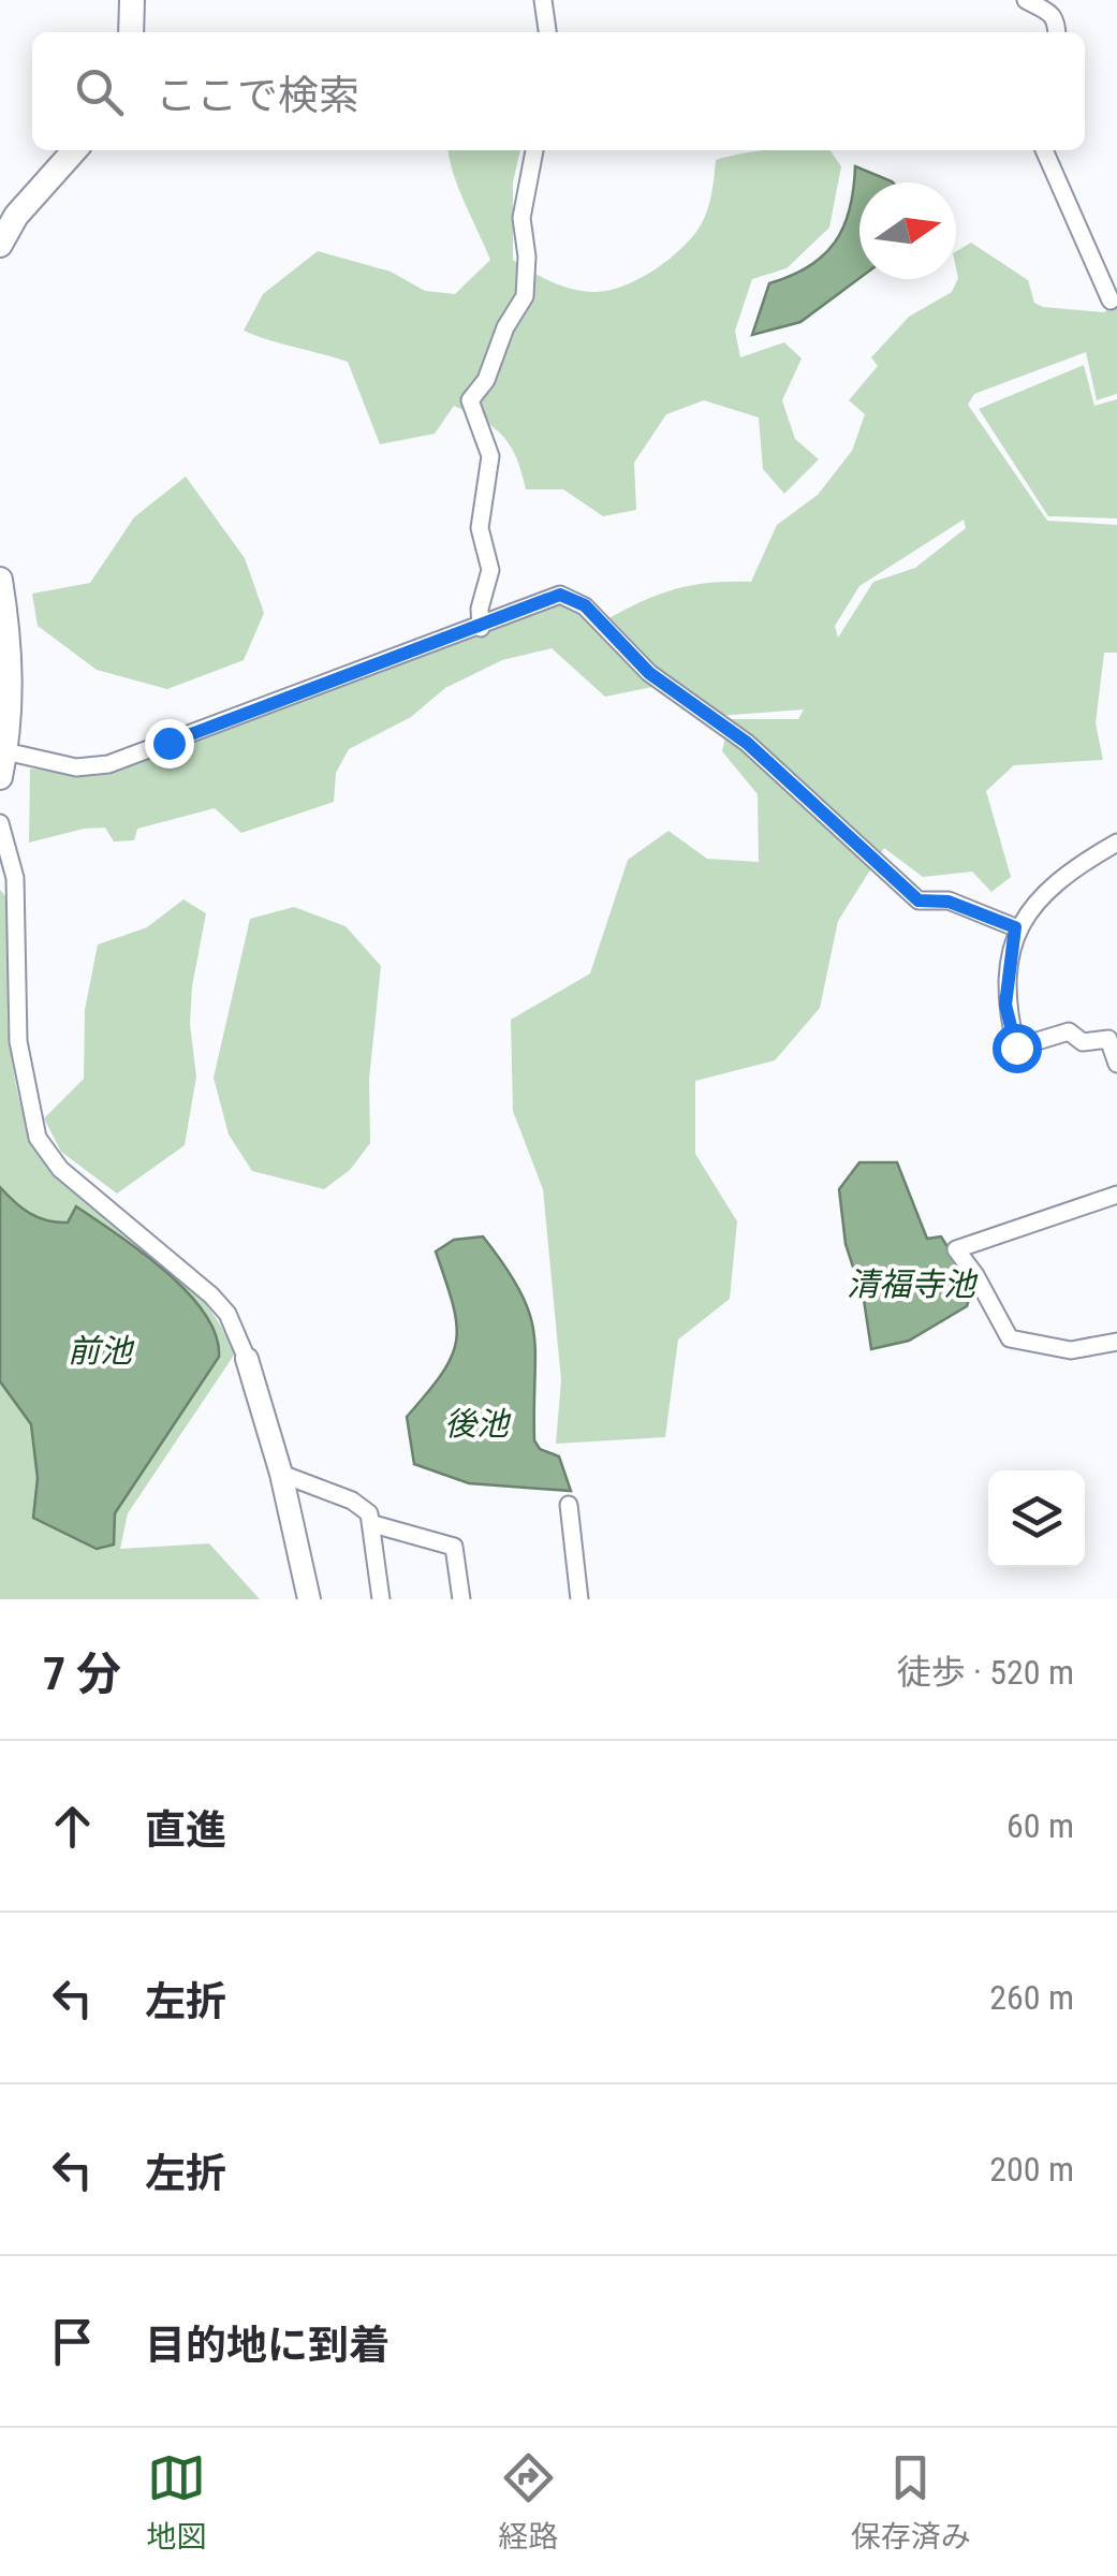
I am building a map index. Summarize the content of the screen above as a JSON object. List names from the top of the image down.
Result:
{
  "water": ["清福寺池", "前池", "後池"],
  "north": "right",
  "page": {
    "search": "ここで検索",
    "heading": ["7 分", "徒歩 · 520 m"],
    "list": [
      ["直進", "60 m"],
      ["左折", "260 m"],
      ["左折", "200 m"],
      "目的地に到着"
    ],
    "nav": ["地図", "経路", "保存済み"]
  }
}
